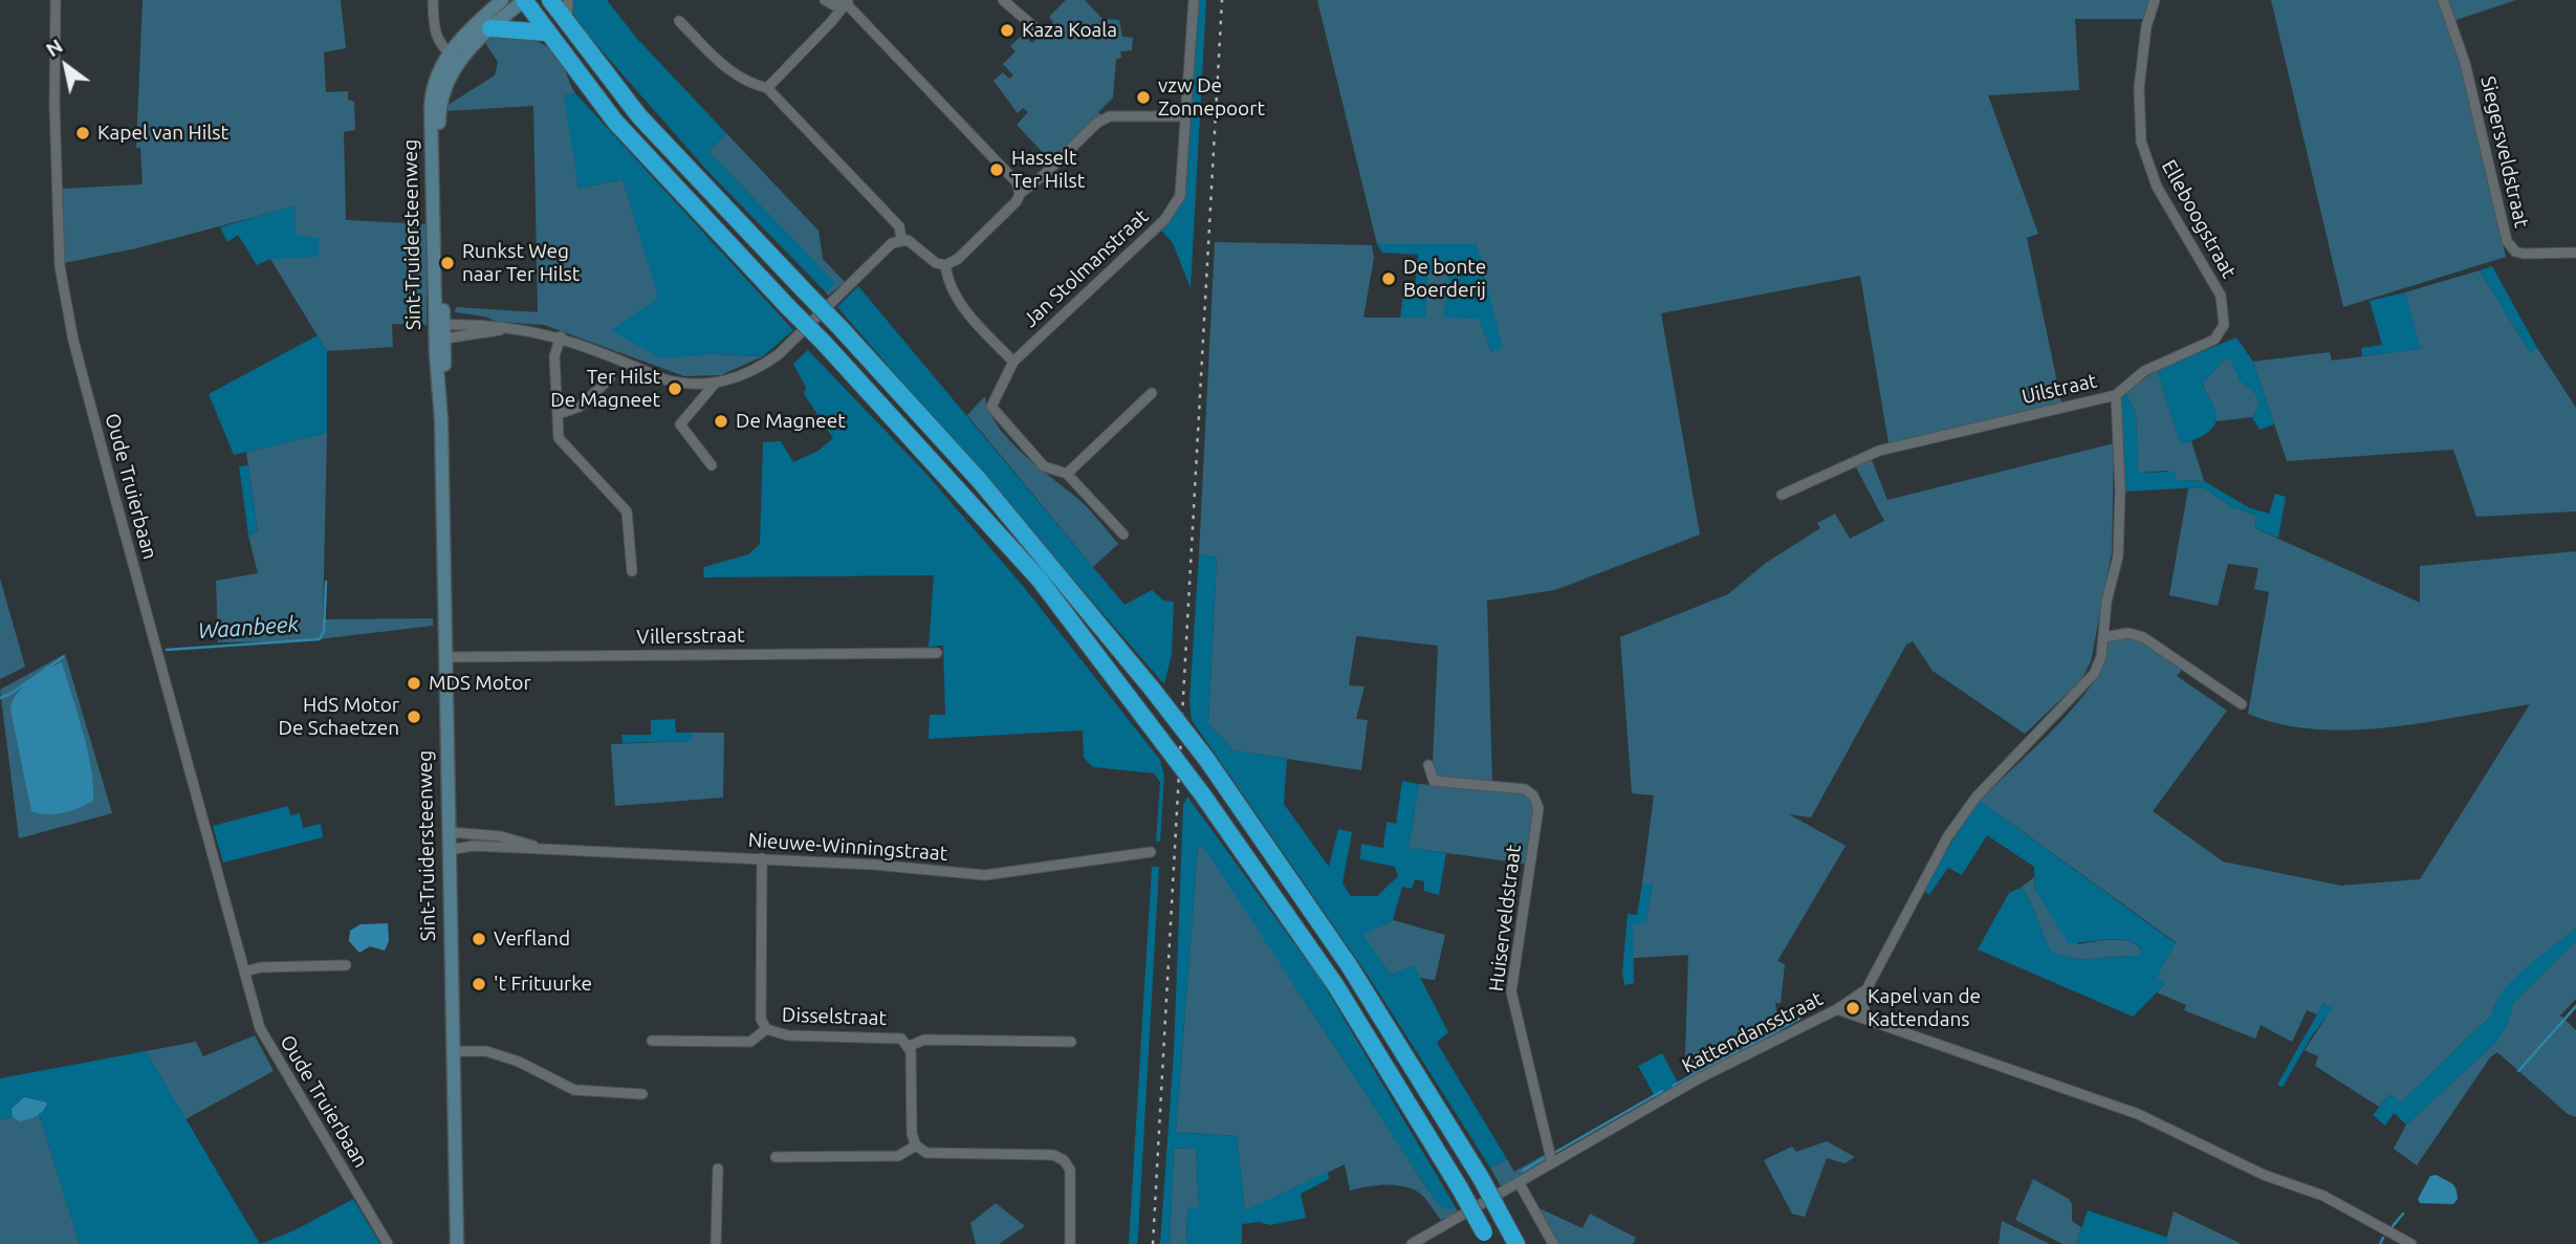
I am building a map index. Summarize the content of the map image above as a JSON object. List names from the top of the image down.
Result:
{
  "streets": {
    "main road": ["Sint-Truidersteenweg"],
    "street": [
      "Siegersveldstraat",
      "Elleboogstraat",
      "Jan Stolmanstraat",
      "Uilstraat",
      "Oude Truierbaan",
      "Villersstraat",
      "Nieuwe-Winningstraat",
      "Huiserveldstraat",
      "Disselstraat",
      "Kattendansstraat"
    ]
  },
  "crossings": [
    ["Elleboogstraat", "Uilstraat"],
    ["Sint-Truidersteenweg", "Villersstraat"],
    ["Sint-Truidersteenweg", "Nieuwe-Winningstraat"],
    ["Nieuwe-Winningstraat", "Disselstraat"],
    ["Huiserveldstraat", "Kattendansstraat"]
  ],
  "water": ["Waanbeek"],
  "places": [
    "Kaza Koala",
    "vzw De Zonnepoort",
    "Kapel van Hilst",
    "Hasselt Ter Hilst",
    "Runkst Weg naar Ter Hilst",
    "De bonte Boerderij",
    "Ter Hilst De Magneet",
    "De Magneet",
    "MDS Motor",
    "HdS Motor De Schaetzen",
    "Verfland",
    "'t Frituurke",
    "Kapel van de Kattendans"
  ],
  "north": "top left"
}
